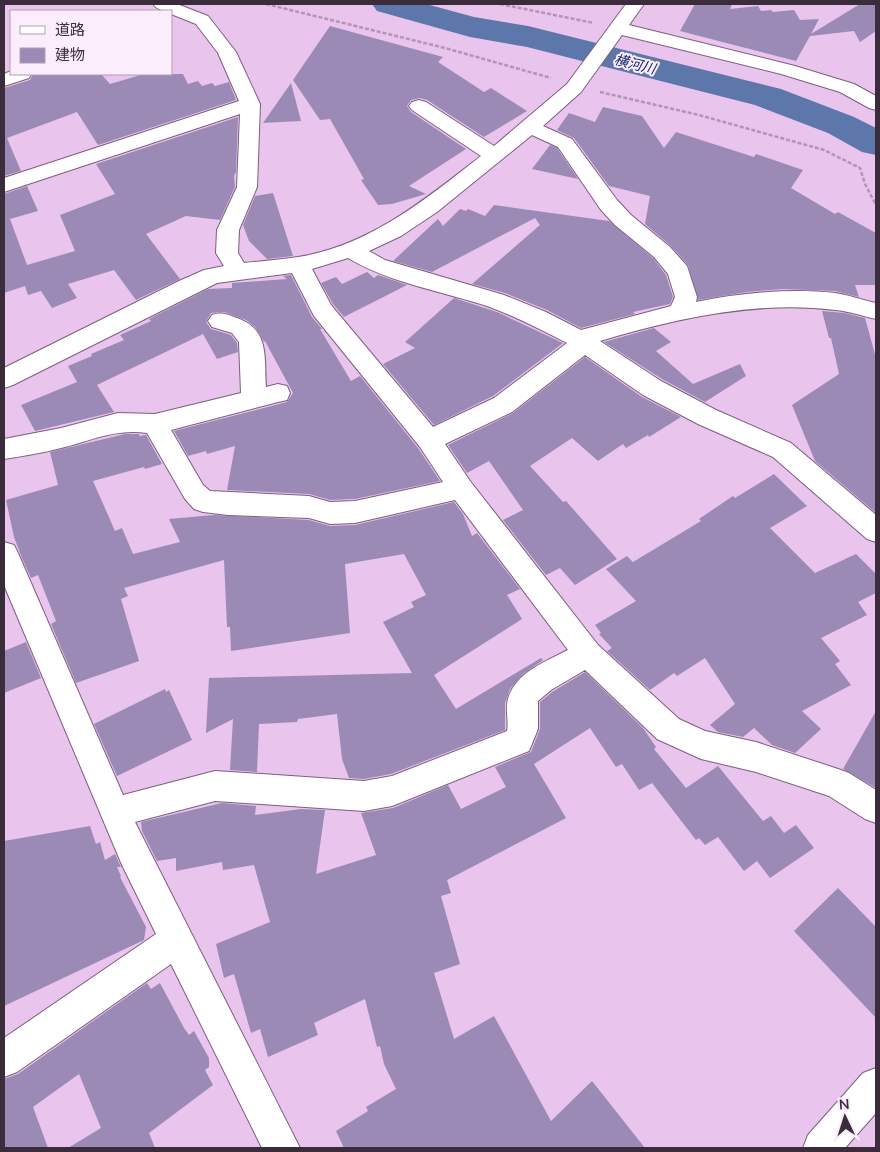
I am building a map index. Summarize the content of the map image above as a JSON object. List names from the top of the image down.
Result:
{
  "water": ["横河川"],
  "legend": ["道路", "建物"],
  "north": "top"
}
